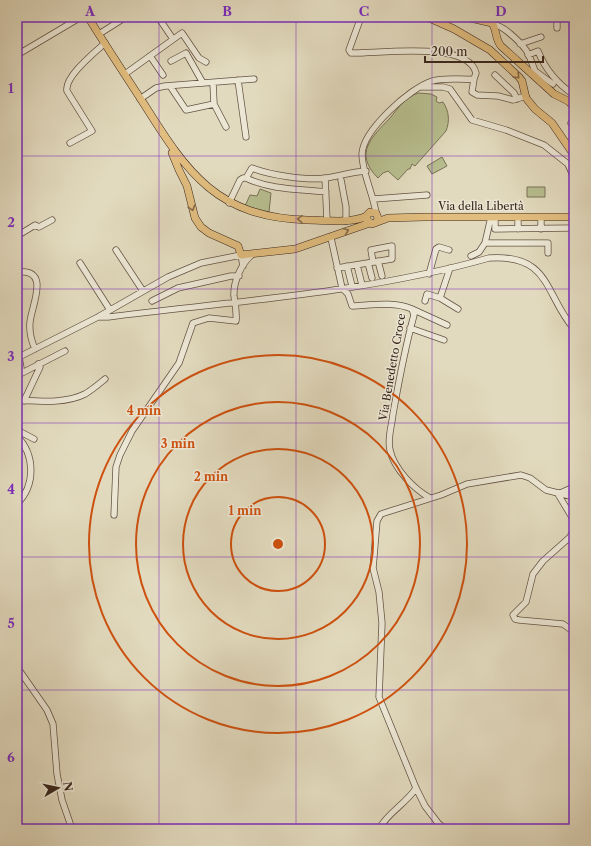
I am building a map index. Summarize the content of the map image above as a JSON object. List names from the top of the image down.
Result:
{
  "streets": {
    "main road": ["Via della Libertà"],
    "street": ["Via Benedetto Croce"]
  },
  "scale_bar": "200 m",
  "north": "right",
  "grid": {
    "columns": [
      "A",
      "B",
      "C",
      "D"
    ],
    "rows": [
      "1",
      "2",
      "3",
      "4",
      "5",
      "6"
    ]
  },
  "rings": [
    "4 min",
    "3 min",
    "2 min",
    "1 min"
  ]
}
